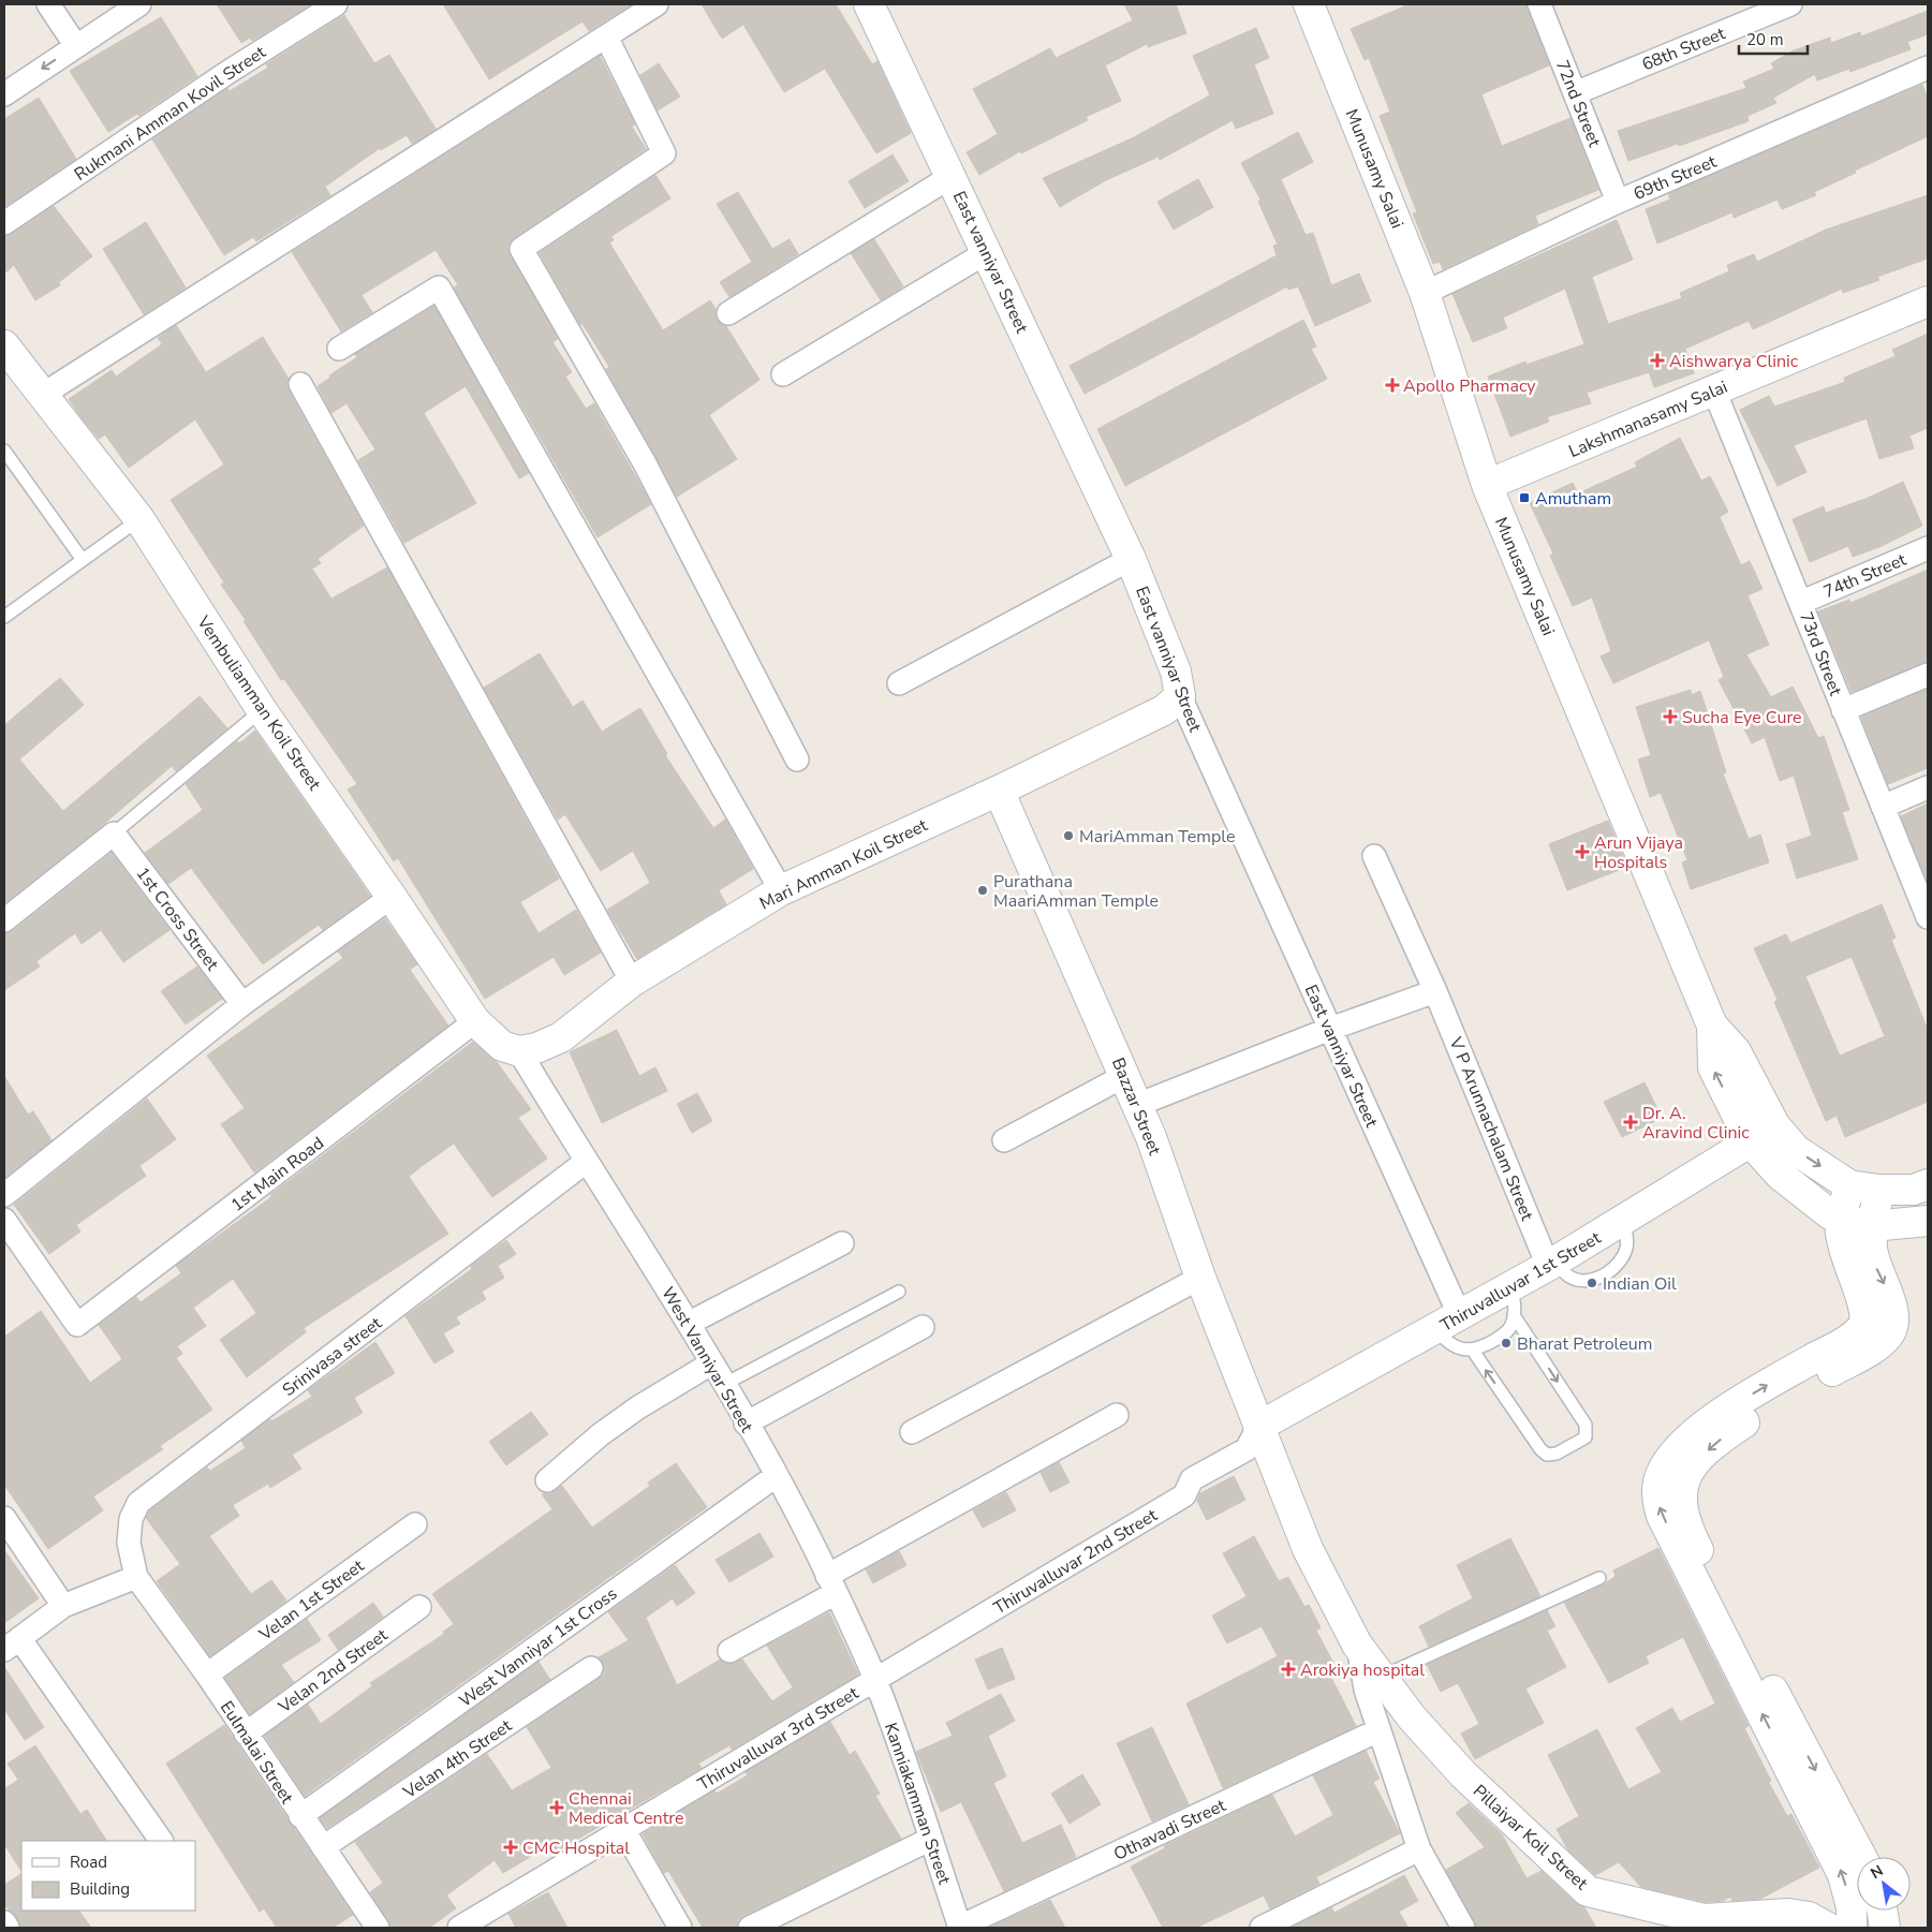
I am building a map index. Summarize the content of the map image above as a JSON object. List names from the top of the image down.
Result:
{
  "streets": {
    "street": [
      "68th Street",
      "72nd Street",
      "Rukmani Amman Kovil Street",
      "Munusamy Salai",
      "69th Street",
      "East vanniyar Street",
      "Lakshmanasamy Salai",
      "74th Street",
      "73rd Street",
      "Vembuliamman Koil Street",
      "Mari Amman Koil Street",
      "1st Cross Street",
      "Bazzar Street",
      "V P Arunnachalam Street",
      "1st Main Road",
      "Thiruvalluvar 1st Street",
      "Srinivasa street",
      "West Vanniyar Street",
      "Thiruvalluvar 2nd Street",
      "Velan 1st Street",
      "West Vanniyar 1st Cross",
      "Velan 2nd Street",
      "Thiruvalluvar 3rd Street",
      "Eulmalai Street",
      "Velan 4th Street",
      "Kanniakamman Street",
      "Othavadi Street",
      "Pillaiyar Koil Street"
    ]
  },
  "crossings": [
    ["68th Street", "72nd Street"],
    ["72nd Street", "69th Street"],
    ["Munusamy Salai", "69th Street"],
    ["Munusamy Salai", "Lakshmanasamy Salai"],
    ["Munusamy Salai", "Thiruvalluvar 1st Street"],
    ["East vanniyar Street", "Mari Amman Koil Street"],
    ["East vanniyar Street", "Thiruvalluvar 1st Street"],
    ["Lakshmanasamy Salai", "73rd Street"],
    ["74th Street", "73rd Street"],
    ["Vembuliamman Koil Street", "Mari Amman Koil Street"],
    ["Vembuliamman Koil Street", "1st Main Road"],
    ["Vembuliamman Koil Street", "West Vanniyar Street"],
    ["Mari Amman Koil Street", "Bazzar Street"],
    ["Mari Amman Koil Street", "West Vanniyar Street"],
    ["Bazzar Street", "Thiruvalluvar 1st Street"],
    ["Bazzar Street", "Thiruvalluvar 2nd Street"],
    ["Bazzar Street", "Pillaiyar Koil Street"],
    ["V P Arunnachalam Street", "Thiruvalluvar 1st Street"],
    ["Thiruvalluvar 1st Street", "Thiruvalluvar 2nd Street"],
    ["Thiruvalluvar 1st Street", "Pillaiyar Koil Street"],
    ["Srinivasa street", "West Vanniyar Street"],
    ["Srinivasa street", "Eulmalai Street"],
    ["West Vanniyar Street", "Thiruvalluvar 2nd Street"],
    ["West Vanniyar Street", "West Vanniyar 1st Cross"],
    ["West Vanniyar Street", "Thiruvalluvar 3rd Street"],
    ["West Vanniyar Street", "Kanniakamman Street"],
    ["Thiruvalluvar 2nd Street", "Thiruvalluvar 3rd Street"],
    ["Thiruvalluvar 2nd Street", "Kanniakamman Street"],
    ["Thiruvalluvar 2nd Street", "Pillaiyar Koil Street"],
    ["Velan 1st Street", "Eulmalai Street"],
    ["West Vanniyar 1st Cross", "Eulmalai Street"],
    ["Velan 2nd Street", "Eulmalai Street"],
    ["Thiruvalluvar 3rd Street", "Kanniakamman Street"],
    ["Eulmalai Street", "Velan 4th Street"],
    ["Kanniakamman Street", "Othavadi Street"],
    ["Othavadi Street", "Pillaiyar Koil Street"]
  ],
  "places": {
    "health": [
      "Aishwarya Clinic",
      "Apollo Pharmacy",
      "Sucha Eye Cure",
      "Arun Vijaya Hospitals",
      "Dr. A. Aravind Clinic",
      "Arokiya hospital",
      "Chennai Medical Centre",
      "CMC Hospital"
    ],
    "transit": ["Amutham"],
    "other": [
      "MariAmman Temple",
      "Purathana MaariAmman Temple",
      "Indian Oil",
      "Bharat Petroleum"
    ]
  },
  "legend": ["Road", "Building"],
  "scale_bar": "20 m",
  "north": "top left"
}
